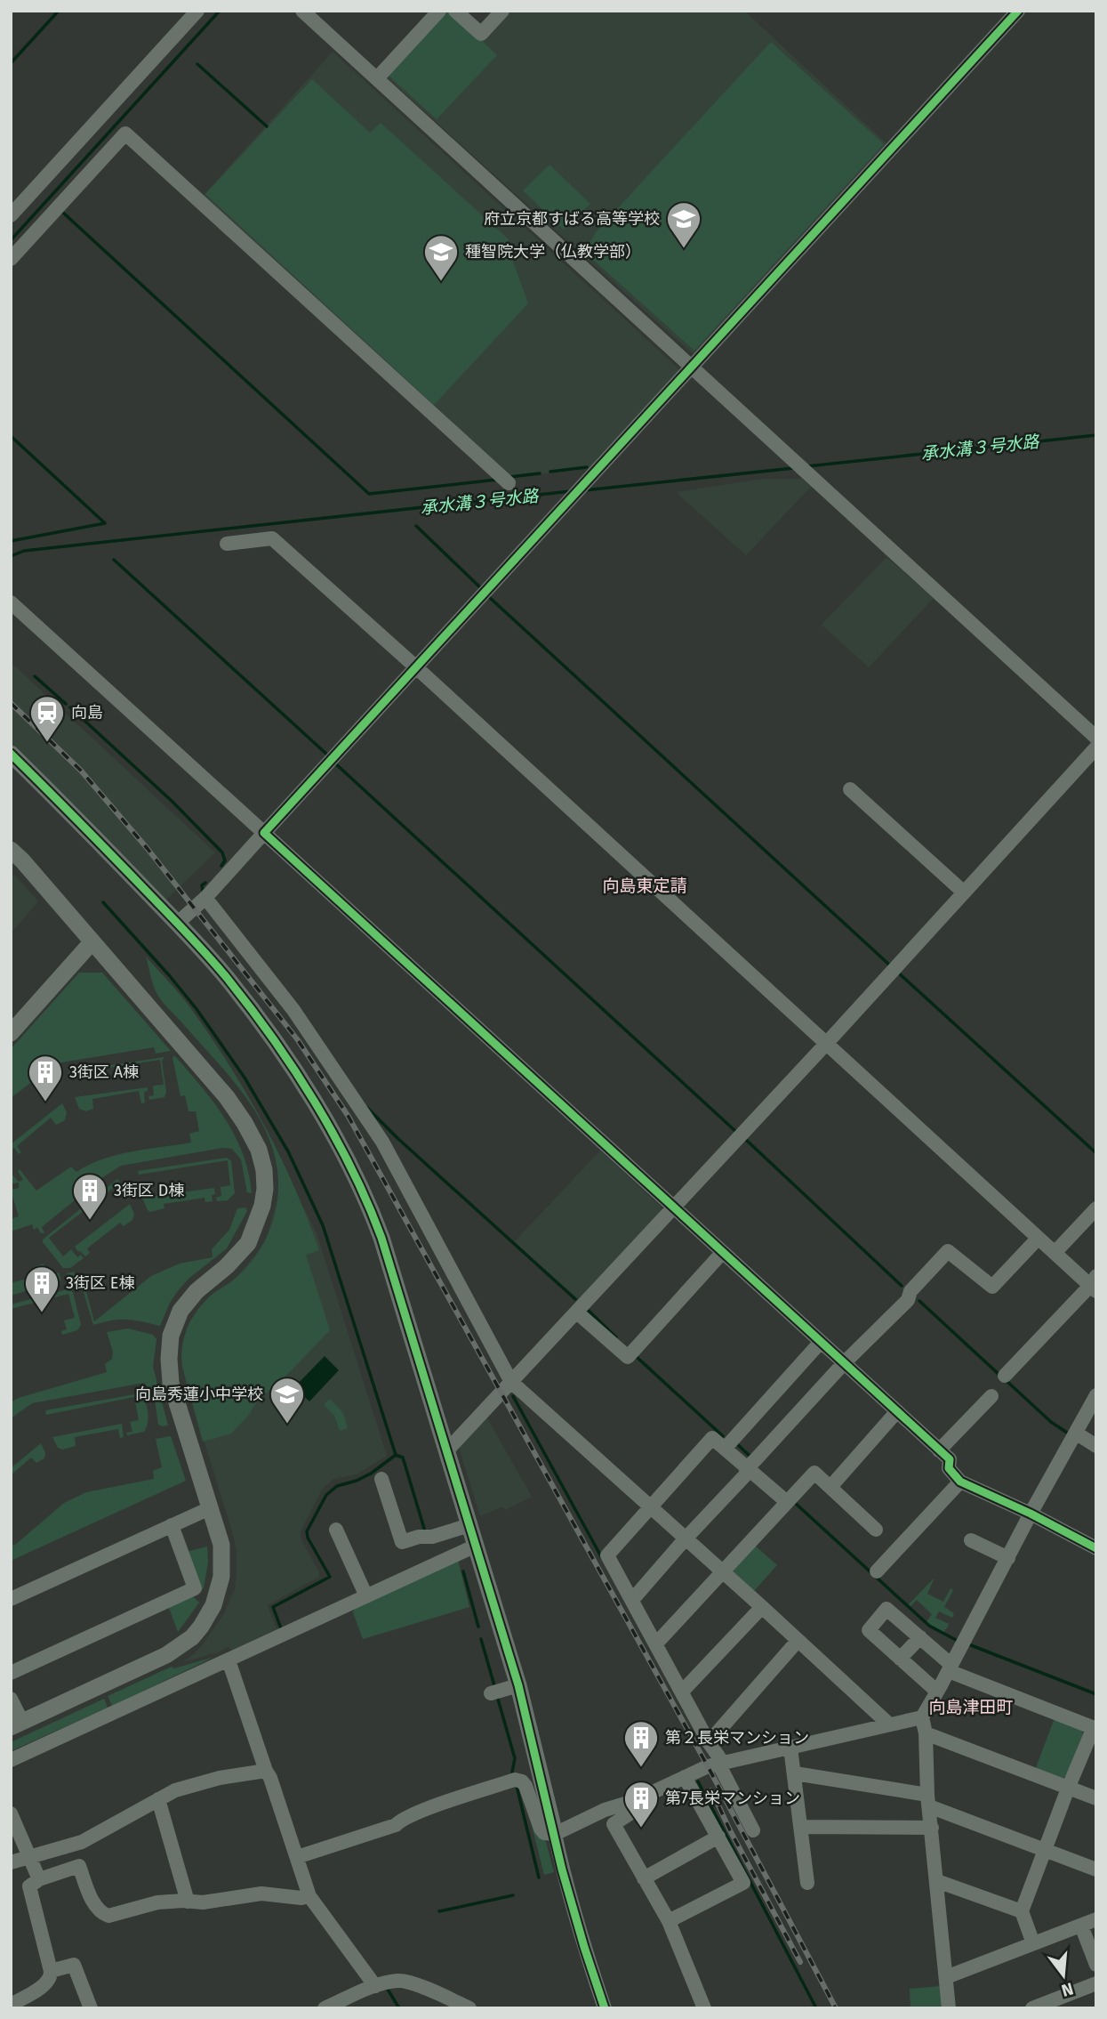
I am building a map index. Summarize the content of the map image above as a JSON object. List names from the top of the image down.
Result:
{
  "districts": ["向島東定請", "向島津田町"],
  "water": ["承水溝３号水路"],
  "places": {
    "school or university": ["府立京都すばる高等学校", "種智院大学（仏教学部）", "向島秀蓮小中学校"],
    "station": ["向島"],
    "building": [
      "3街区 A棟",
      "3街区 D棟",
      "3街区 E棟",
      "第２長栄マンション",
      "第7長栄マンション"
    ]
  },
  "north": "bottom"
}
